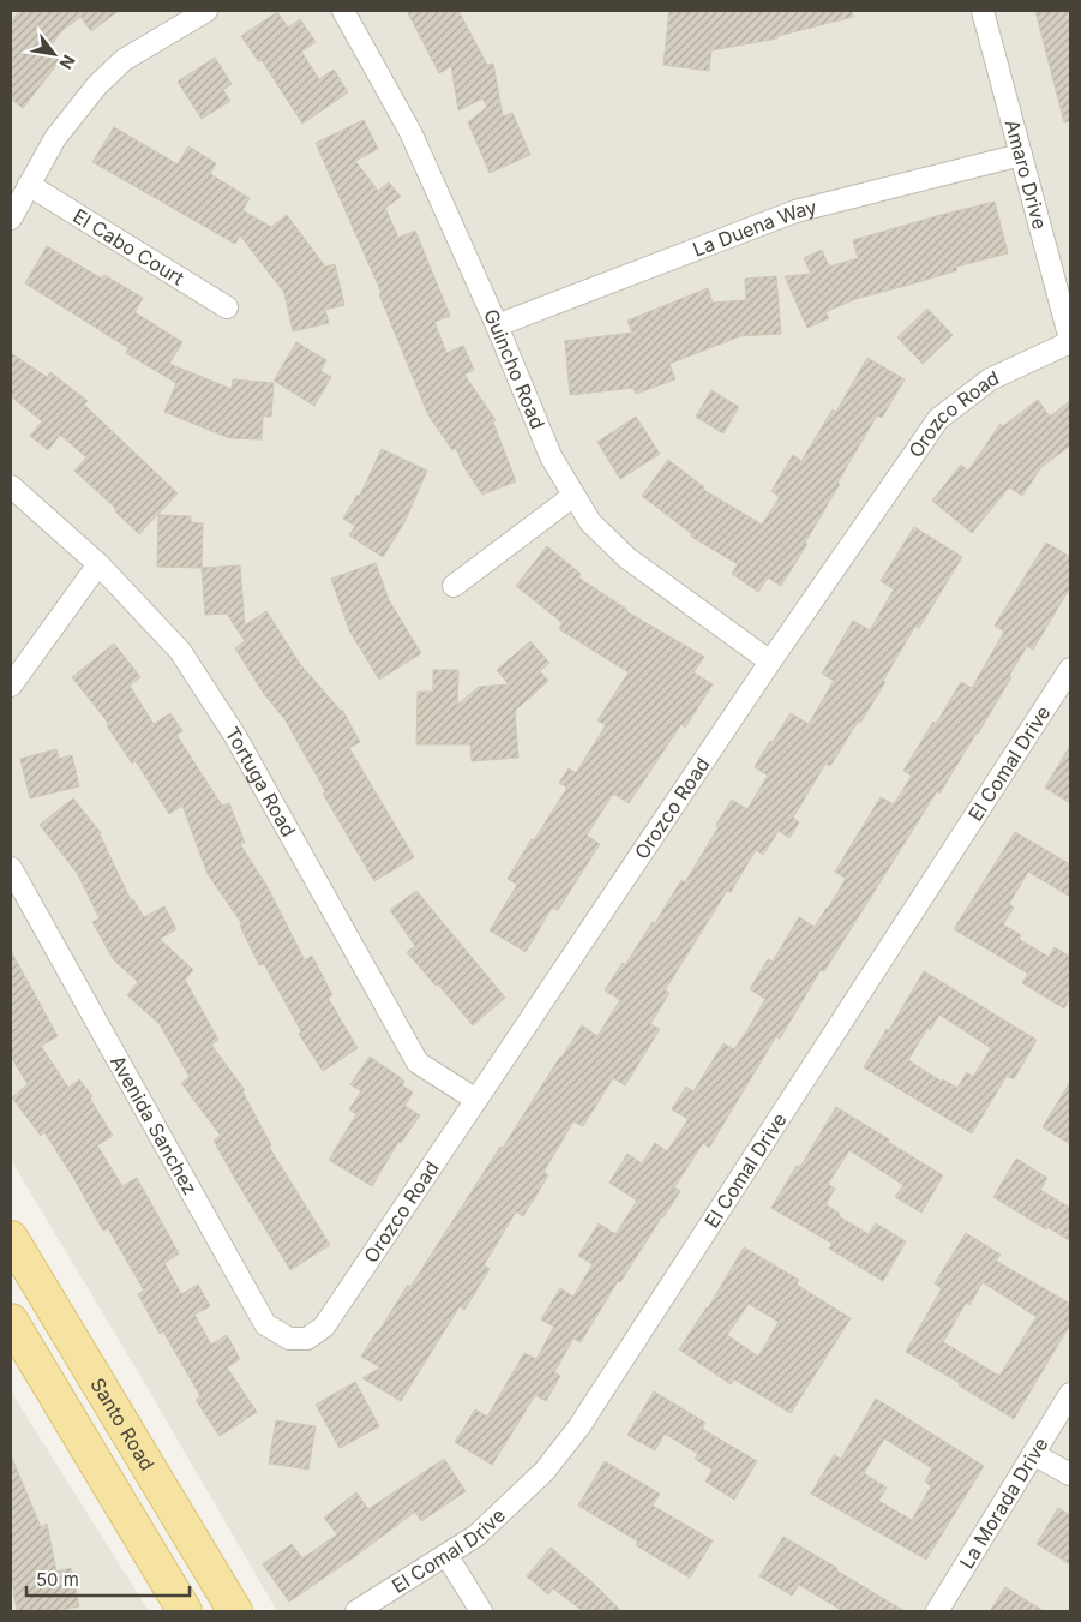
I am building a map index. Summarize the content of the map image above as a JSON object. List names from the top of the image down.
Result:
{
  "streets": {
    "main road": ["Santo Road"],
    "street": [
      "Amaro Drive",
      "La Duena Way",
      "El Cabo Court",
      "Guincho Road",
      "Orozco Road",
      "El Comal Drive",
      "Tortuga Road",
      "Avenida Sanchez",
      "La Morada Drive"
    ]
  },
  "crossings": [
    ["Amaro Drive", "La Duena Way"],
    ["Amaro Drive", "Orozco Road"],
    ["La Duena Way", "Guincho Road"],
    ["Guincho Road", "Orozco Road"],
    ["Orozco Road", "Tortuga Road"],
    ["Orozco Road", "Avenida Sanchez"]
  ],
  "scale_bar": "50 m",
  "north": "bottom right"
}
